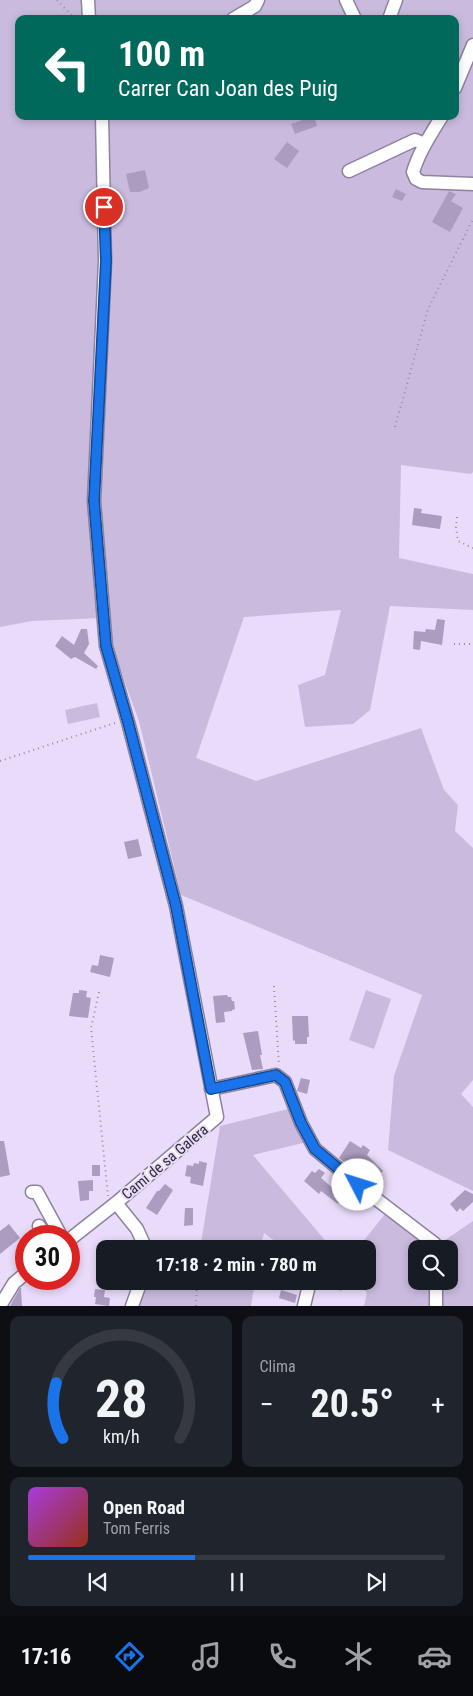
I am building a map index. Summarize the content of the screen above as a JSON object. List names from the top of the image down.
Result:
{
  "streets": {
    "street": ["Camí de sa Galera"]
  },
  "page": {
    "turn": ["100 m", "Carrer Can Joan des Puig"],
    "limit": "30",
    "trip": "17:18 · 2 min · 780 m",
    "tile": "Clima",
    "heat": ["−", "20.5°", "+"],
    "song": ["Open Road", "Tom Ferris"],
    "tabs": "17:16",
    "gauge": ["28", "km/h"]
  }
}
